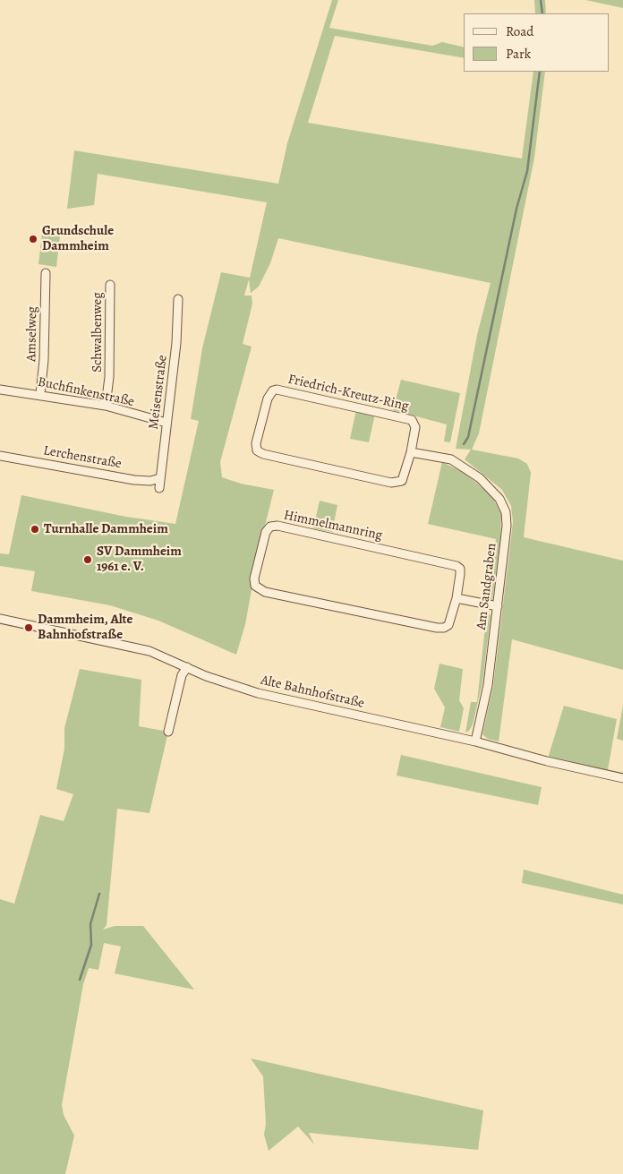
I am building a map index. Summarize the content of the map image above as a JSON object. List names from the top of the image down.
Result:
{
  "streets": {
    "street": [
      "Schwalbenweg",
      "Amselweg",
      "Buchfinkenstraße",
      "Meisenstraße",
      "Friedrich-Kreutz-Ring",
      "Lerchenstraße",
      "Himmelmannring",
      "Am Sandgraben",
      "Alte Bahnhofstraße"
    ]
  },
  "crossings": [
    ["Schwalbenweg", "Buchfinkenstraße"],
    ["Amselweg", "Buchfinkenstraße"],
    ["Buchfinkenstraße", "Meisenstraße"],
    ["Meisenstraße", "Lerchenstraße"],
    ["Friedrich-Kreutz-Ring", "Am Sandgraben"],
    ["Am Sandgraben", "Alte Bahnhofstraße"]
  ],
  "places": [
    "Grundschule Dammheim",
    "Turnhalle Dammheim",
    "SV Dammheim 1961 e. V.",
    "Dammheim, Alte Bahnhofstraße"
  ],
  "legend": ["Road", "Park"]
}
